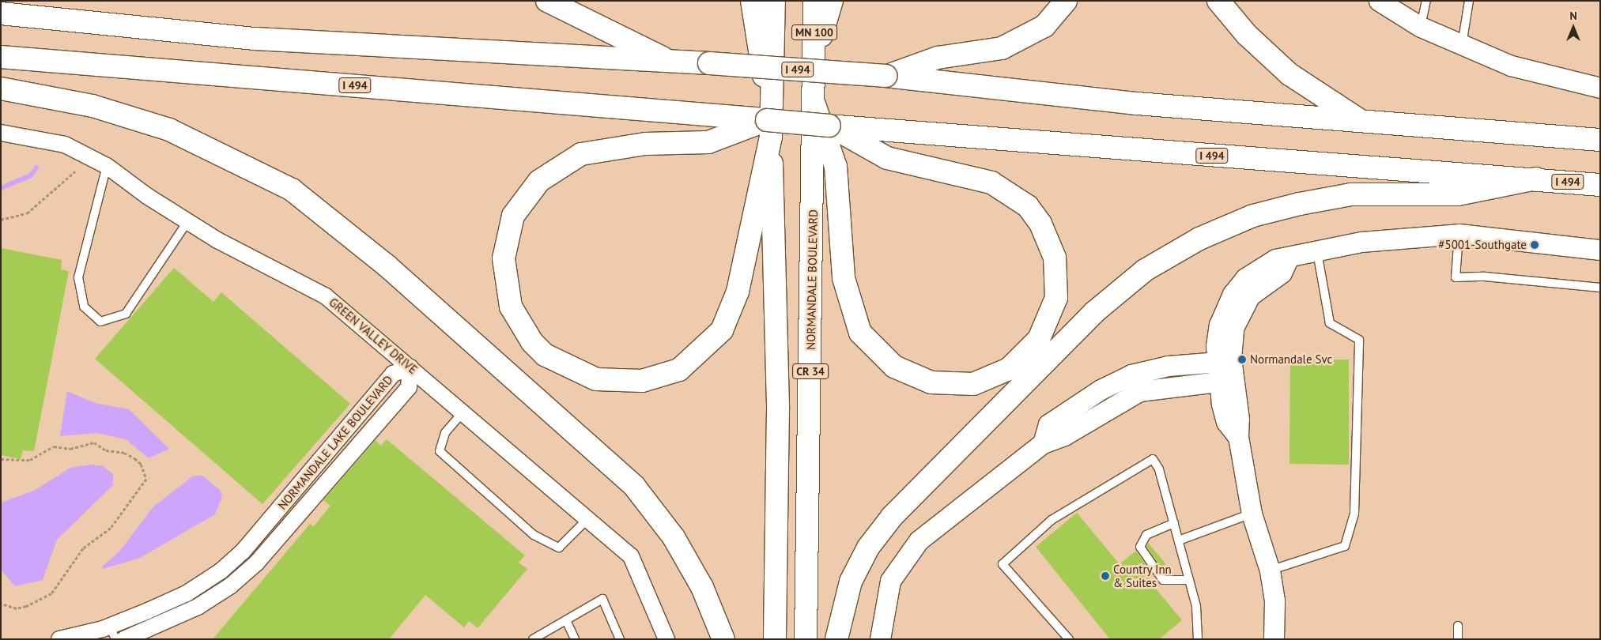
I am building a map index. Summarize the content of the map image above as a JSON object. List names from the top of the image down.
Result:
{
  "streets": {
    "highway": [
      "MN 100",
      "I 494",
      "NORMANDALE BOULEVARD",
      "CR 34"
    ],
    "street": ["GREEN VALLEY DRIVE", "NORMANDALE LAKE BOULEVARD"]
  },
  "crossings": [
    ["MN 100", "I 494"],
    ["MN 100", "NORMANDALE BOULEVARD"],
    ["MN 100", "CR 34"],
    ["I 494", "CR 34"],
    ["GREEN VALLEY DRIVE", "NORMANDALE LAKE BOULEVARD"]
  ],
  "places": ["#5001-Southgate", "Normandale Svc", "Country Inn & Suites"],
  "north": "top"
}
